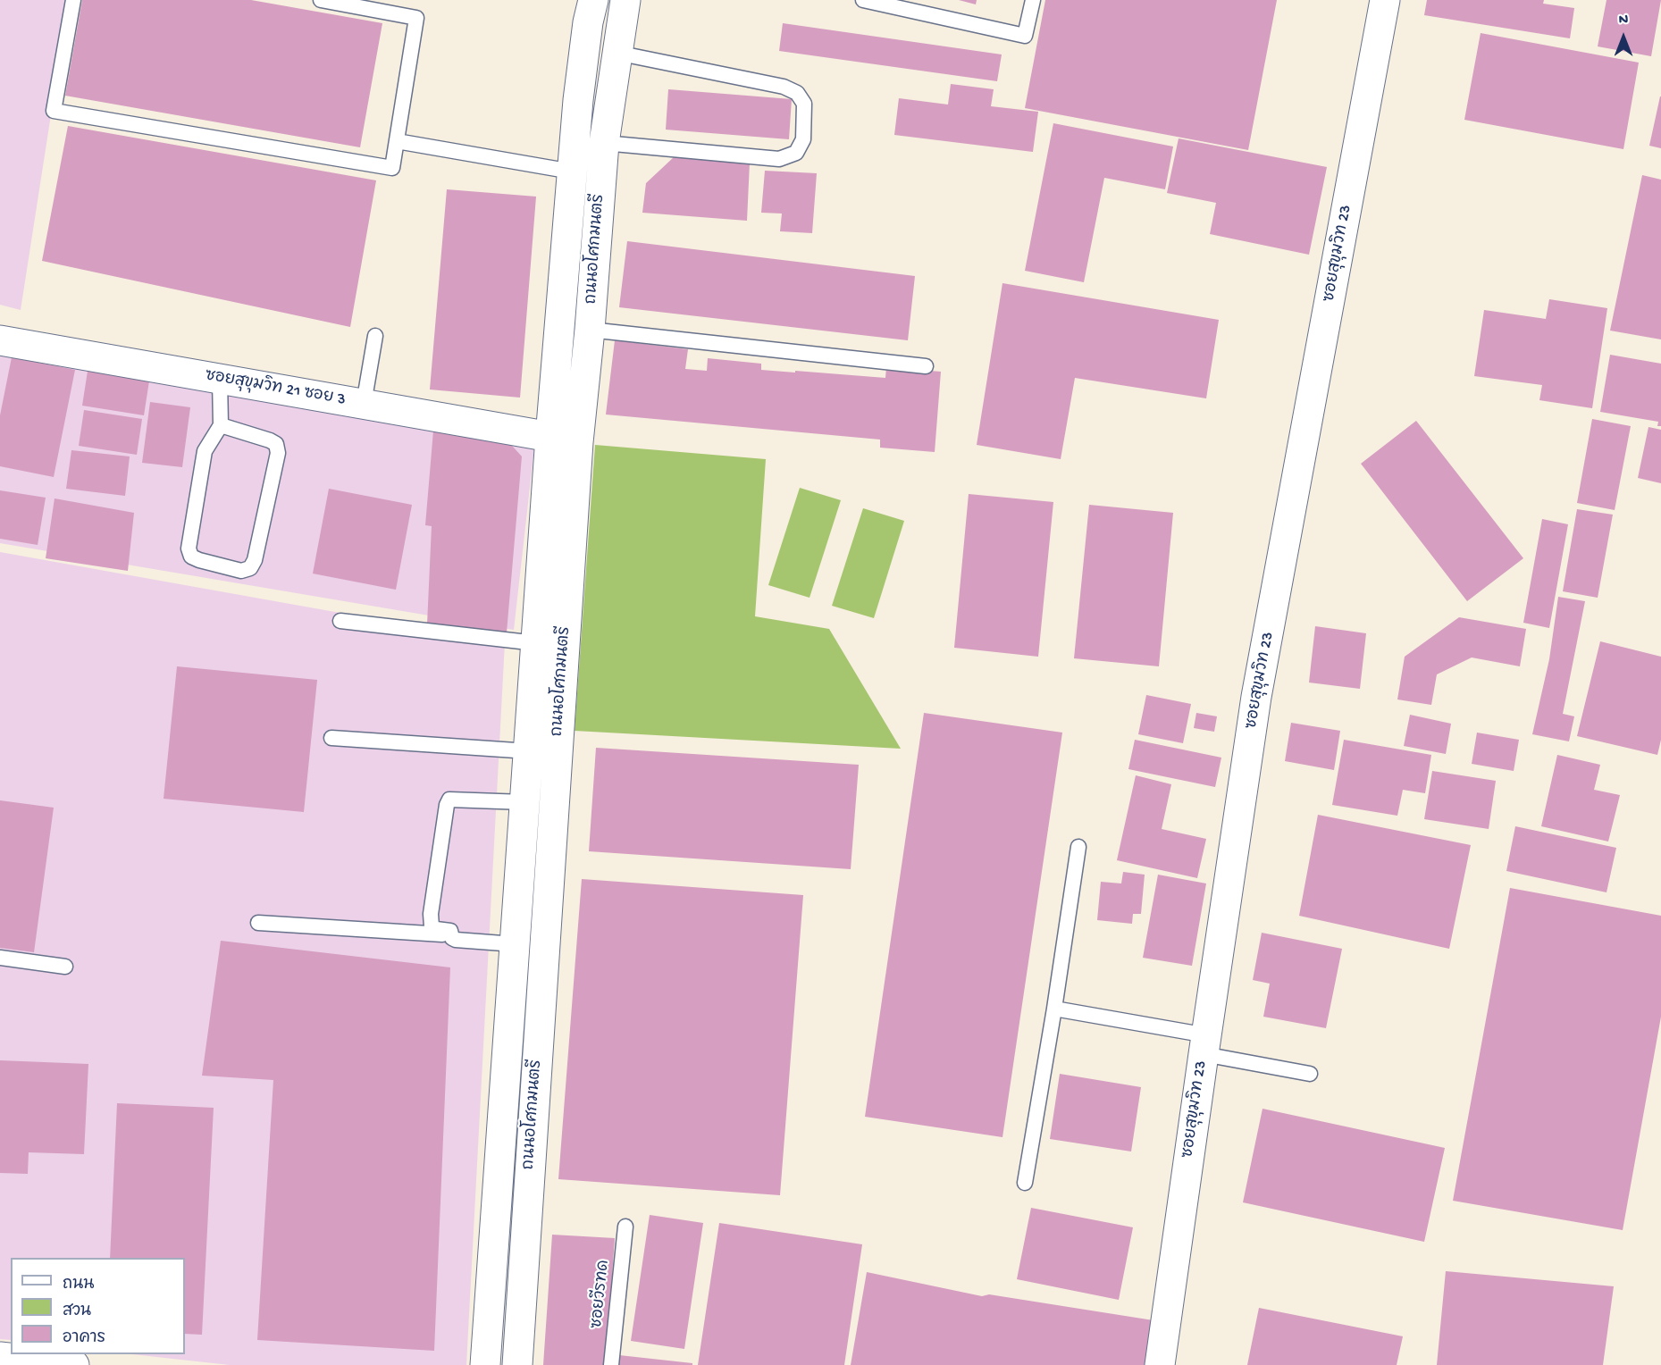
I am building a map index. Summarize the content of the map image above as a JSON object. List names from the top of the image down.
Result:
{
  "streets": {
    "main road": ["ถนนอโศกมนตรี", "ซอยสุขุมวิท 23", "ซอยสุขุมวิท 21 ซอย 3"],
    "lane": ["ซอยวีรทด"]
  },
  "crossings": [
    ["ถนนอโศกมนตรี", "ซอยสุขุมวิท 21 ซอย 3"]
  ],
  "legend": ["ถนน", "สวน", "อาคาร"],
  "north": "top"
}
